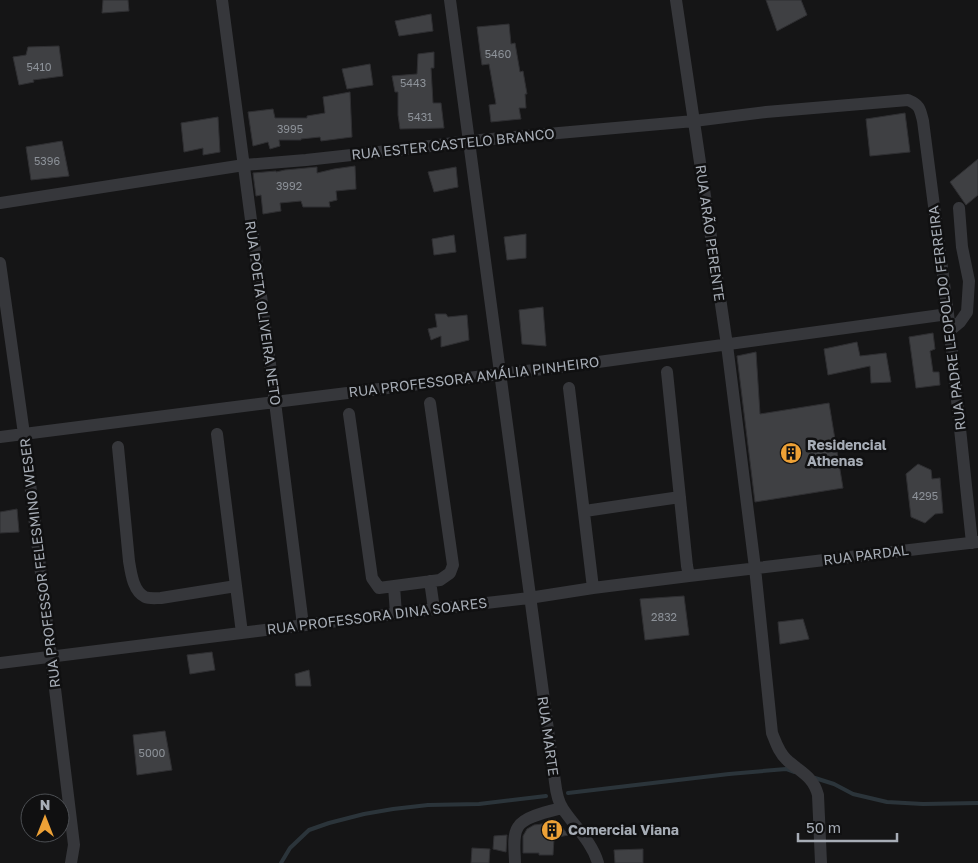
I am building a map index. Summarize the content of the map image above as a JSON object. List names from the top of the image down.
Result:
{
  "streets": {
    "street": [
      "RUA ESTER CASTELO BRANCO",
      "RUA ARÃO PERENTE",
      "RUA POETA OLIVEIRA NETO",
      "RUA PADRE LEOPOLDO FERREIRA",
      "RUA PROFESSORA AMÁLIA PINHEIRO",
      "RUA PARDAL",
      "RUA PROFESSOR FELESMINO WESER",
      "RUA PROFESSORA DINA SOARES",
      "RUA MARTE"
    ]
  },
  "crossings": [
    ["RUA ESTER CASTELO BRANCO", "RUA ARÃO PERENTE"],
    ["RUA ESTER CASTELO BRANCO", "RUA POETA OLIVEIRA NETO"],
    ["RUA ESTER CASTELO BRANCO", "RUA PADRE LEOPOLDO FERREIRA"],
    ["RUA ESTER CASTELO BRANCO", "RUA MARTE"],
    ["RUA ARÃO PERENTE", "RUA PROFESSORA AMÁLIA PINHEIRO"],
    ["RUA POETA OLIVEIRA NETO", "RUA PROFESSORA AMÁLIA PINHEIRO"],
    ["RUA POETA OLIVEIRA NETO", "RUA PROFESSORA DINA SOARES"],
    ["RUA PADRE LEOPOLDO FERREIRA", "RUA PROFESSORA AMÁLIA PINHEIRO"],
    ["RUA PADRE LEOPOLDO FERREIRA", "RUA PARDAL"],
    ["RUA PROFESSORA AMÁLIA PINHEIRO", "RUA PROFESSOR FELESMINO WESER"],
    ["RUA PROFESSORA AMÁLIA PINHEIRO", "RUA MARTE"],
    ["RUA PARDAL", "RUA PROFESSORA DINA SOARES"],
    ["RUA PROFESSOR FELESMINO WESER", "RUA PROFESSORA DINA SOARES"],
    ["RUA PROFESSORA DINA SOARES", "RUA MARTE"]
  ],
  "places": {
    "building": ["Residencial Athenas", "Comercial Viana"]
  },
  "house_numbers": [
    "5460",
    "5410",
    "5443",
    "5431",
    "3995",
    "5396",
    "3992",
    "4295",
    "2832",
    "5000"
  ],
  "scale_bar": "50 m",
  "north": "top"
}
